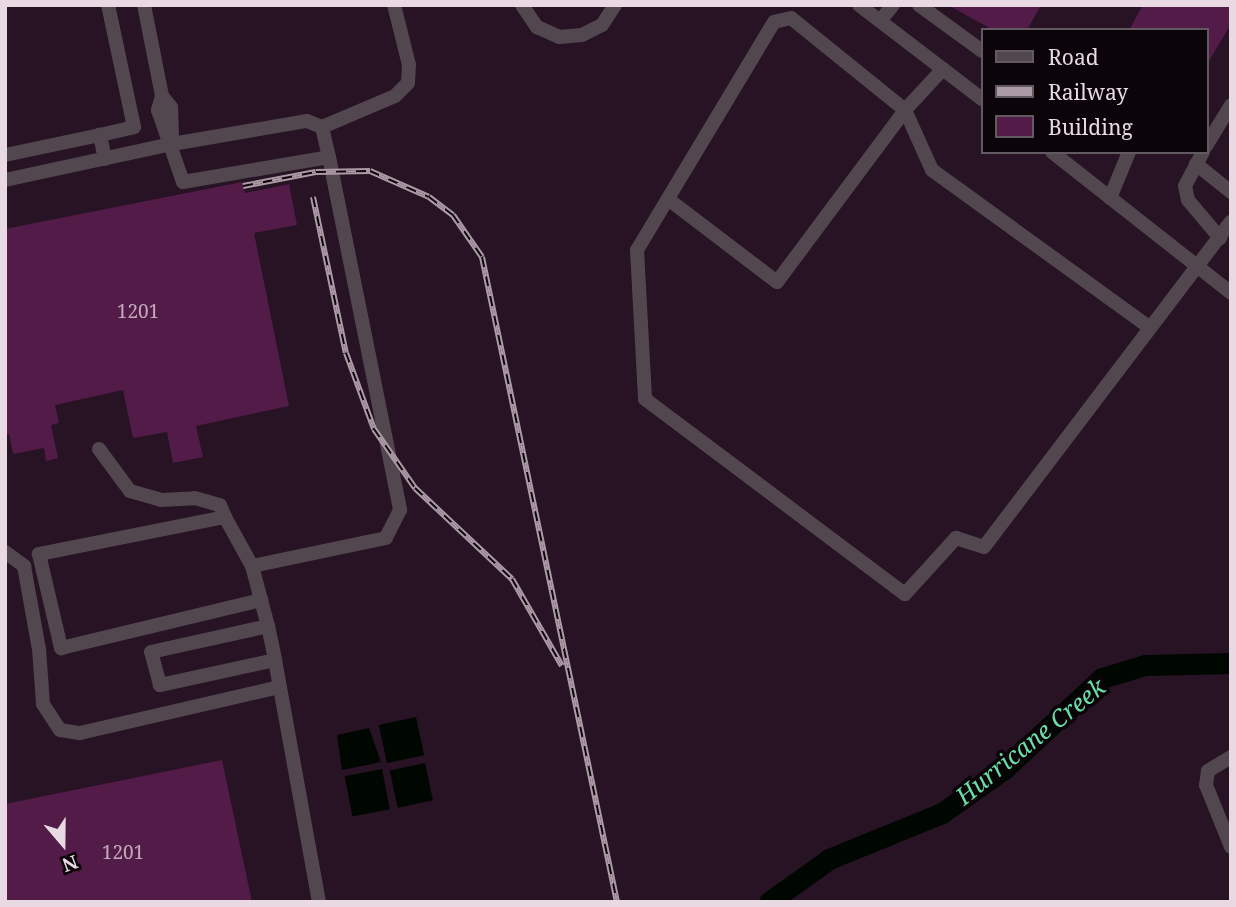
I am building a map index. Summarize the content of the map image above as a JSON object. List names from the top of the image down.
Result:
{
  "water": ["Hurricane Creek"],
  "house_numbers": ["1201", "1201"],
  "legend": ["Road", "Railway", "Building"],
  "north": "bottom"
}
